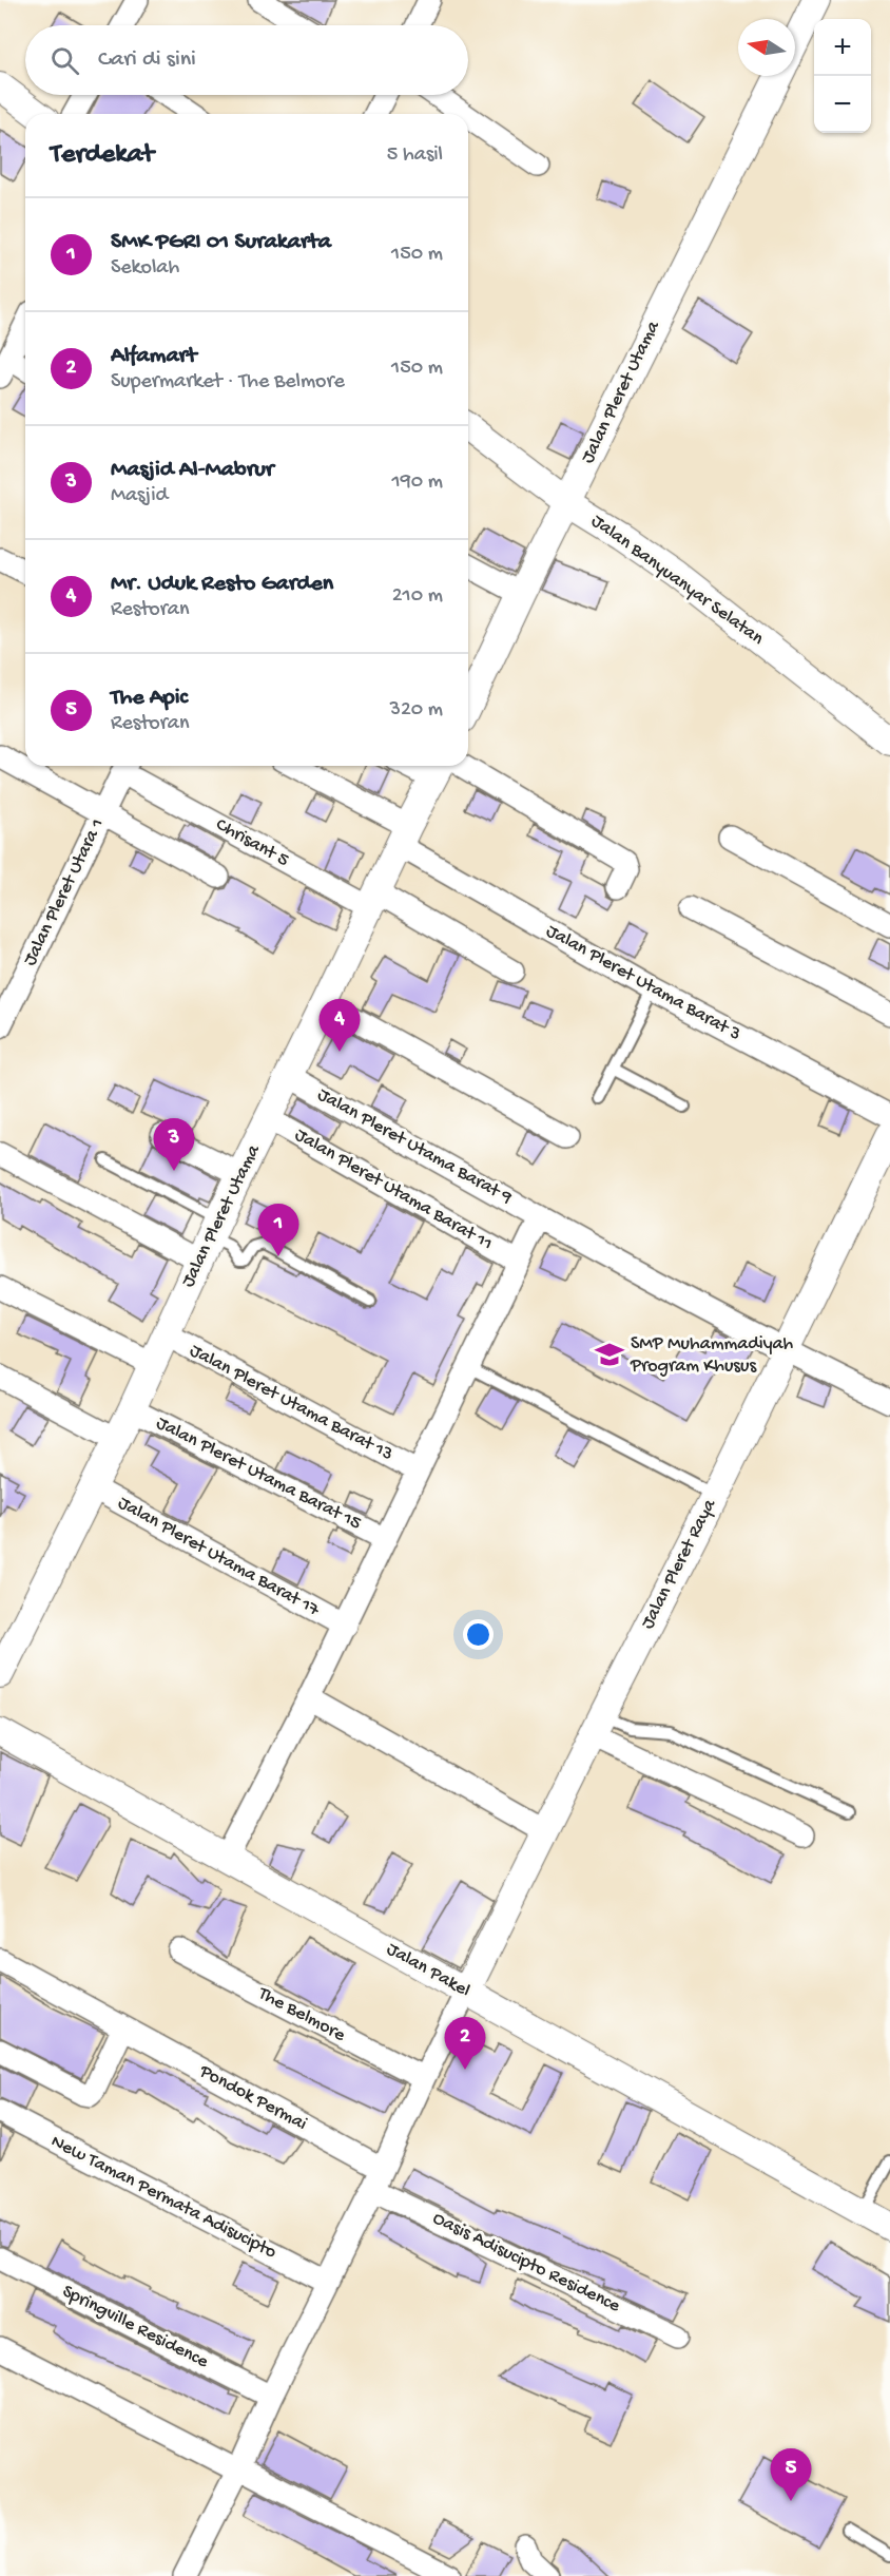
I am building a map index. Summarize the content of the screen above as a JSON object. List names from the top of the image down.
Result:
{
  "streets": {
    "street": [
      "Jalan Pleret Utama",
      "Jalan Banyuanyar Selatan",
      "Chrisant 5",
      "Jalan Pleret Utara 1",
      "Jalan Pleret Utama Barat 3",
      "Jalan Pleret Utama Barat 9",
      "Jalan Pleret Utama Barat 11",
      "Jalan Pleret Utama Barat 13",
      "Jalan Pleret Utama Barat 15",
      "Jalan Pleret Utama Barat 17",
      "Jalan Pleret Raya",
      "Jalan Pakel",
      "The Belmore",
      "Pondok Permai",
      "New Taman Permata Adisucipto",
      "Oasis Adisucipto Residence",
      "Springville Residence"
    ]
  },
  "crossings": [
    ["Jalan Pleret Utama", "Jalan Banyuanyar Selatan"],
    ["Jalan Pleret Utama", "Chrisant 5"],
    ["Jalan Pleret Utama", "Jalan Pleret Utama Barat 3"],
    ["Jalan Pleret Utama", "Jalan Pleret Utama Barat 9"],
    ["Jalan Pleret Utama", "Jalan Pleret Utama Barat 11"],
    ["Jalan Pleret Utama", "Jalan Pleret Utama Barat 13"],
    ["Jalan Pleret Utama", "Jalan Pleret Utama Barat 15"],
    ["Jalan Pleret Utama", "Jalan Pleret Utama Barat 17"],
    ["Chrisant 5", "Jalan Pleret Utara 1"],
    ["Jalan Pleret Utama Barat 9", "Jalan Pleret Raya"],
    ["Jalan Pleret Raya", "Jalan Pakel"]
  ],
  "places": {
    "school or university": ["SMP Muhammadiyah Program Khusus"]
  },
  "north": "left",
  "page": {
    "map_buttons": ["+", "−"],
    "search": "Cari di sini",
    "heading": ["Terdekat", "5 hasil"],
    "list": [
      {
        "mark": "1",
        "name": "SMK PGRI 01 Surakarta",
        "note": "Sekolah",
        "value": "150 m"
      },
      {
        "mark": "2",
        "name": "Alfamart",
        "note": "Supermarket · The Belmore",
        "value": "150 m"
      },
      {
        "mark": "3",
        "name": "Masjid Al-Mabrur",
        "note": "Masjid",
        "value": "190 m"
      },
      {
        "mark": "4",
        "name": "Mr. Uduk Resto Garden",
        "note": "Restoran",
        "value": "210 m"
      },
      {
        "mark": "5",
        "name": "The Apic",
        "note": "Restoran",
        "value": "320 m"
      }
    ],
    "pins": [
      "4",
      "3",
      "1",
      "2",
      "5"
    ]
  }
}
